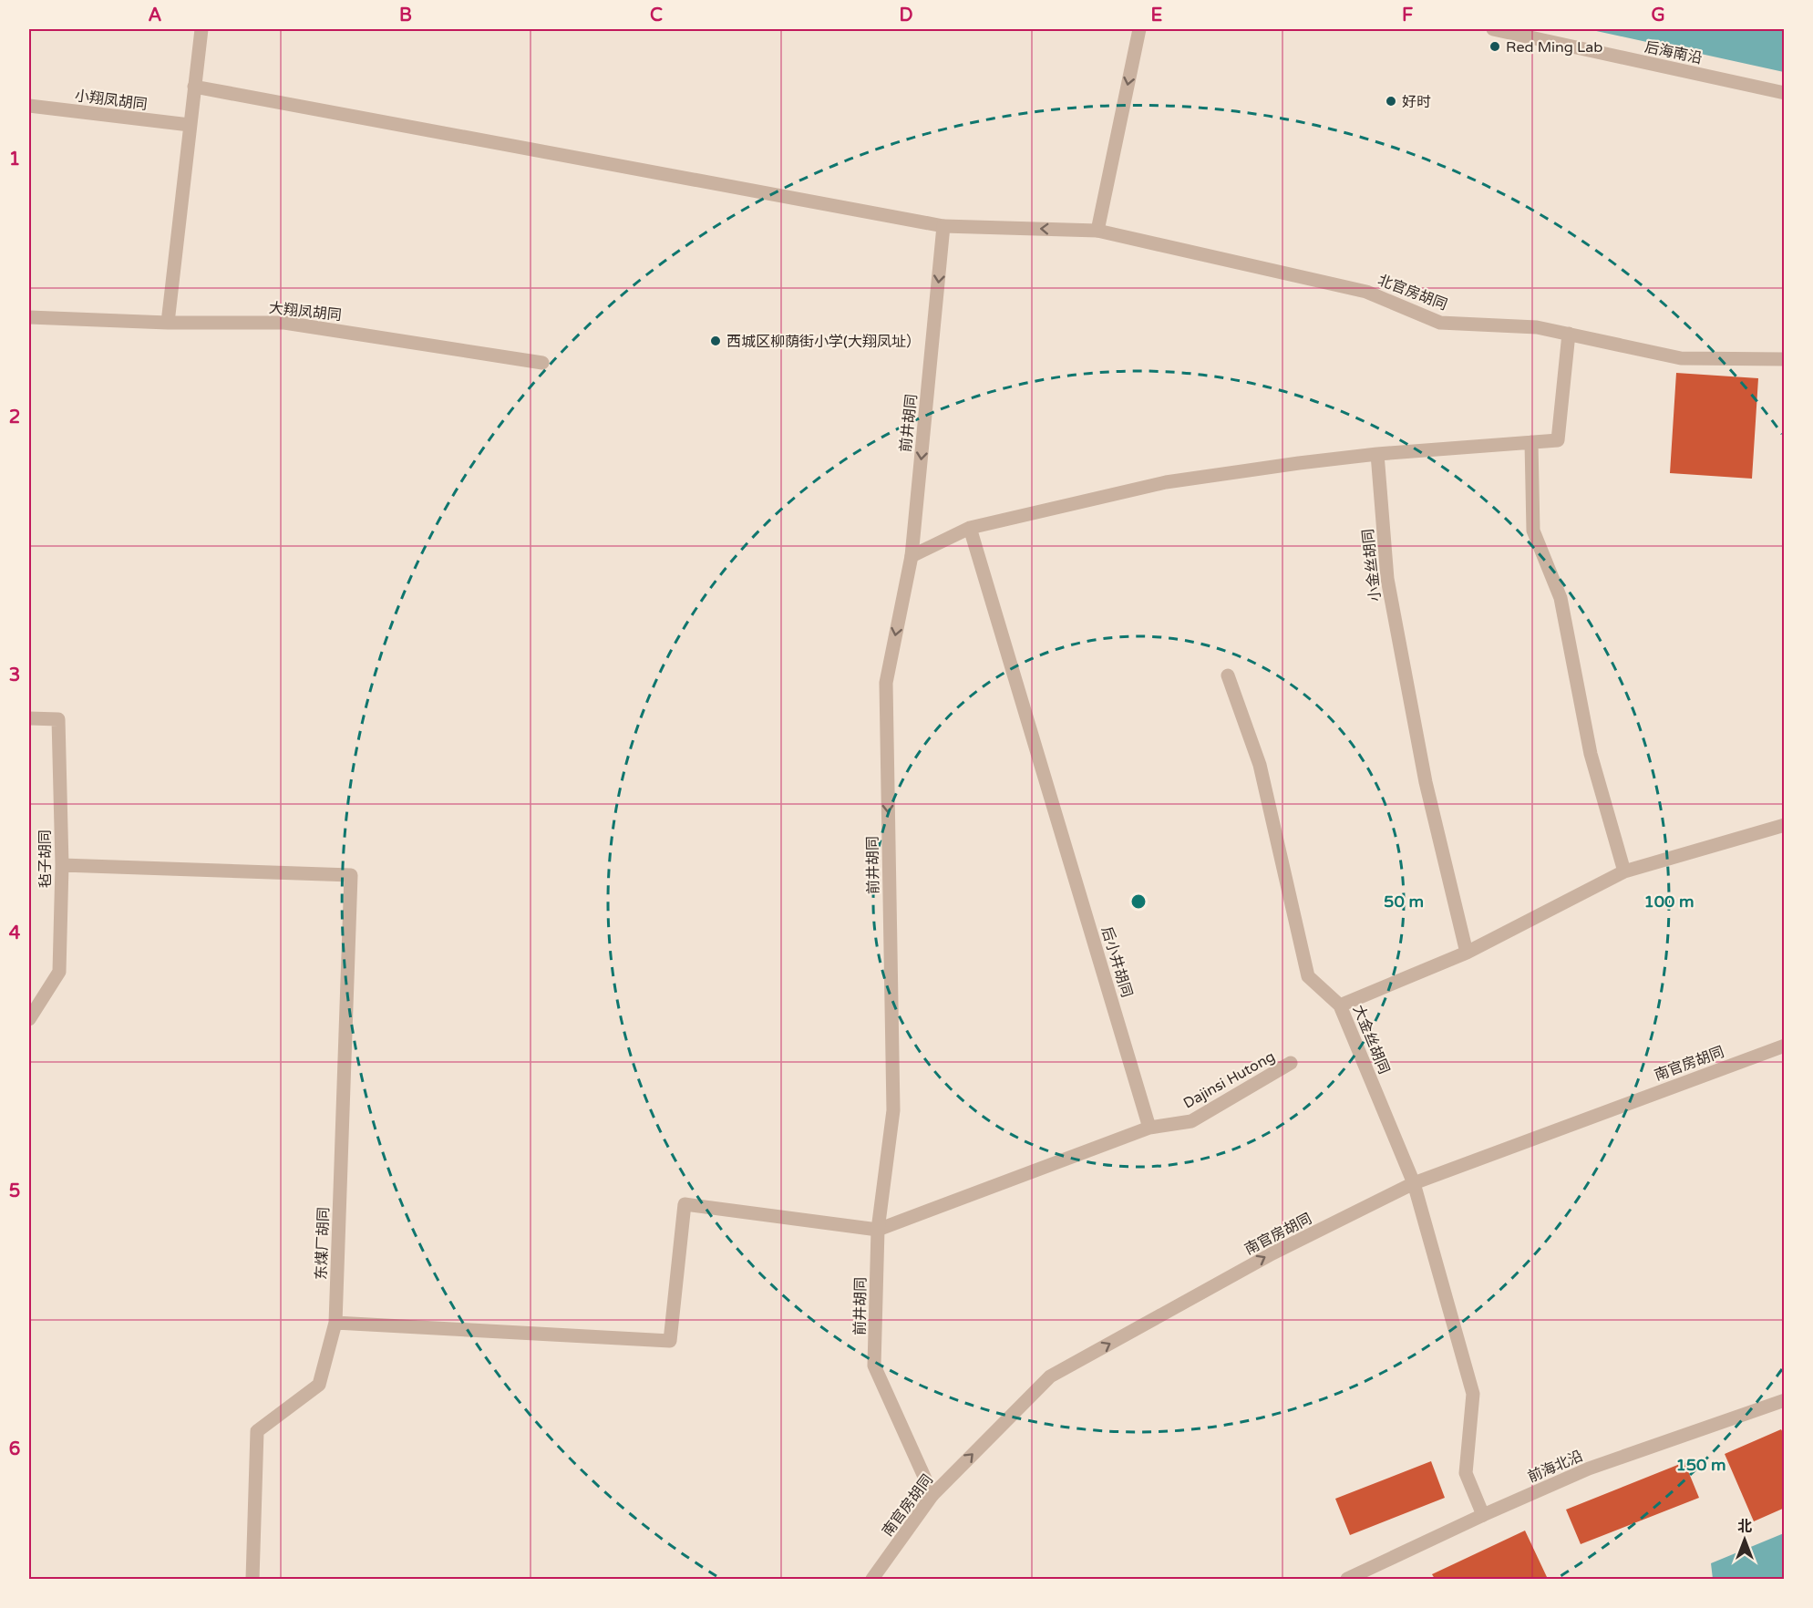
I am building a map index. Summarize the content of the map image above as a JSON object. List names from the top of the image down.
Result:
{
  "streets": {
    "street": [
      "后海南沿",
      "小翔凤胡同",
      "北官房胡同",
      "大翔凤胡同",
      "前井胡同",
      "小金丝胡同",
      "毡子胡同",
      "后小井胡同",
      "大金丝胡同",
      "南官房胡同",
      "Dajinsi Hutong",
      "东煤厂胡同",
      "前海北沿"
    ]
  },
  "crossings": [
    ["北官房胡同", "前井胡同"],
    ["前井胡同", "南官房胡同"],
    ["小金丝胡同", "大金丝胡同"],
    ["毡子胡同", "东煤厂胡同"],
    ["后小井胡同", "Dajinsi Hutong"],
    ["大金丝胡同", "南官房胡同"],
    ["大金丝胡同", "前海北沿"]
  ],
  "one_way": ["前井胡同", "南官房胡同"],
  "places": ["Red Ming Lab", "好时", "西城区柳荫街小学(大翔凤址）"],
  "north": "top",
  "grid": {
    "columns": [
      "A",
      "B",
      "C",
      "D",
      "E",
      "F",
      "G"
    ],
    "rows": [
      "1",
      "2",
      "3",
      "4",
      "5",
      "6"
    ]
  },
  "rings": ["50 m", "100 m", "150 m"]
}
